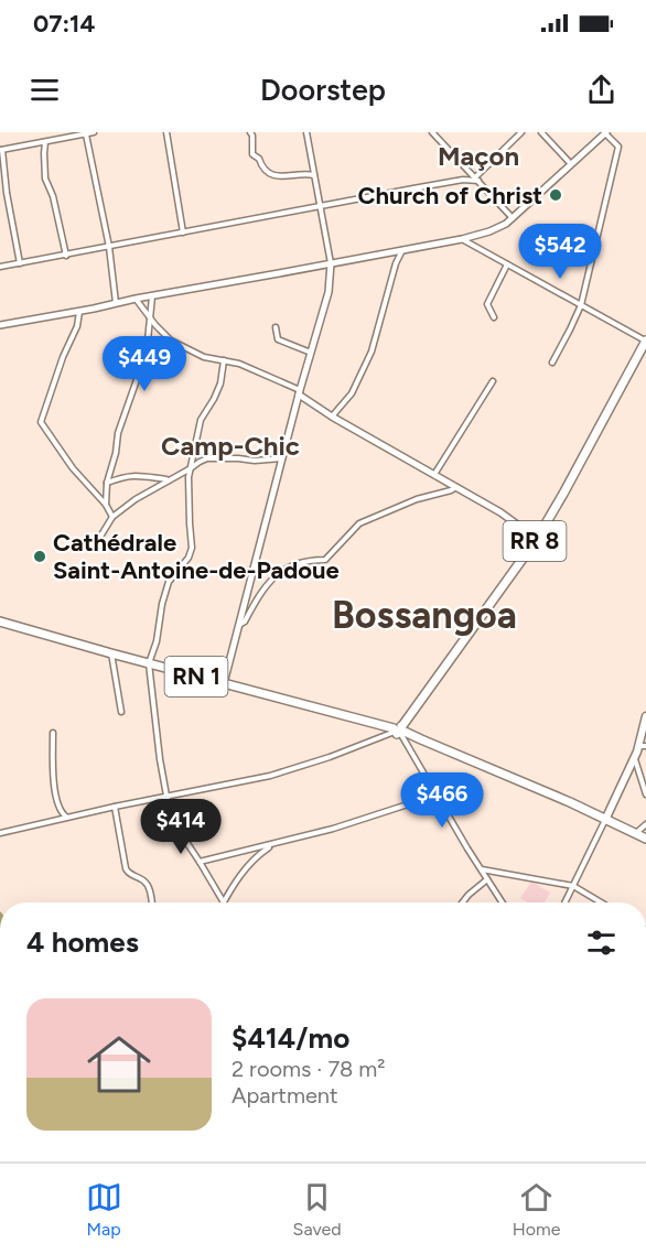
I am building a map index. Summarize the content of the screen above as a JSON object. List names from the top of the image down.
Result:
{
  "streets": {
    "main road": ["RR 8", "RN 1"]
  },
  "crossings": [
    ["RR 8", "RN 1"]
  ],
  "districts": ["Maçon", "Camp-Chic", "Bossangoa"],
  "places": ["Church of Christ", "Cathédrale Saint-Antoine-de-Padoue"],
  "page": {
    "status": "07:14",
    "header": "Doorstep",
    "price": [
      "$542",
      "$449",
      "$466",
      "$414"
    ],
    "heading": "4 homes",
    "list": [
      {
        "name": "$414/mo",
        "note": "2 rooms · 78 m² · Apartment"
      }
    ],
    "tabs": ["Map", "Saved", "Home"]
  }
}
